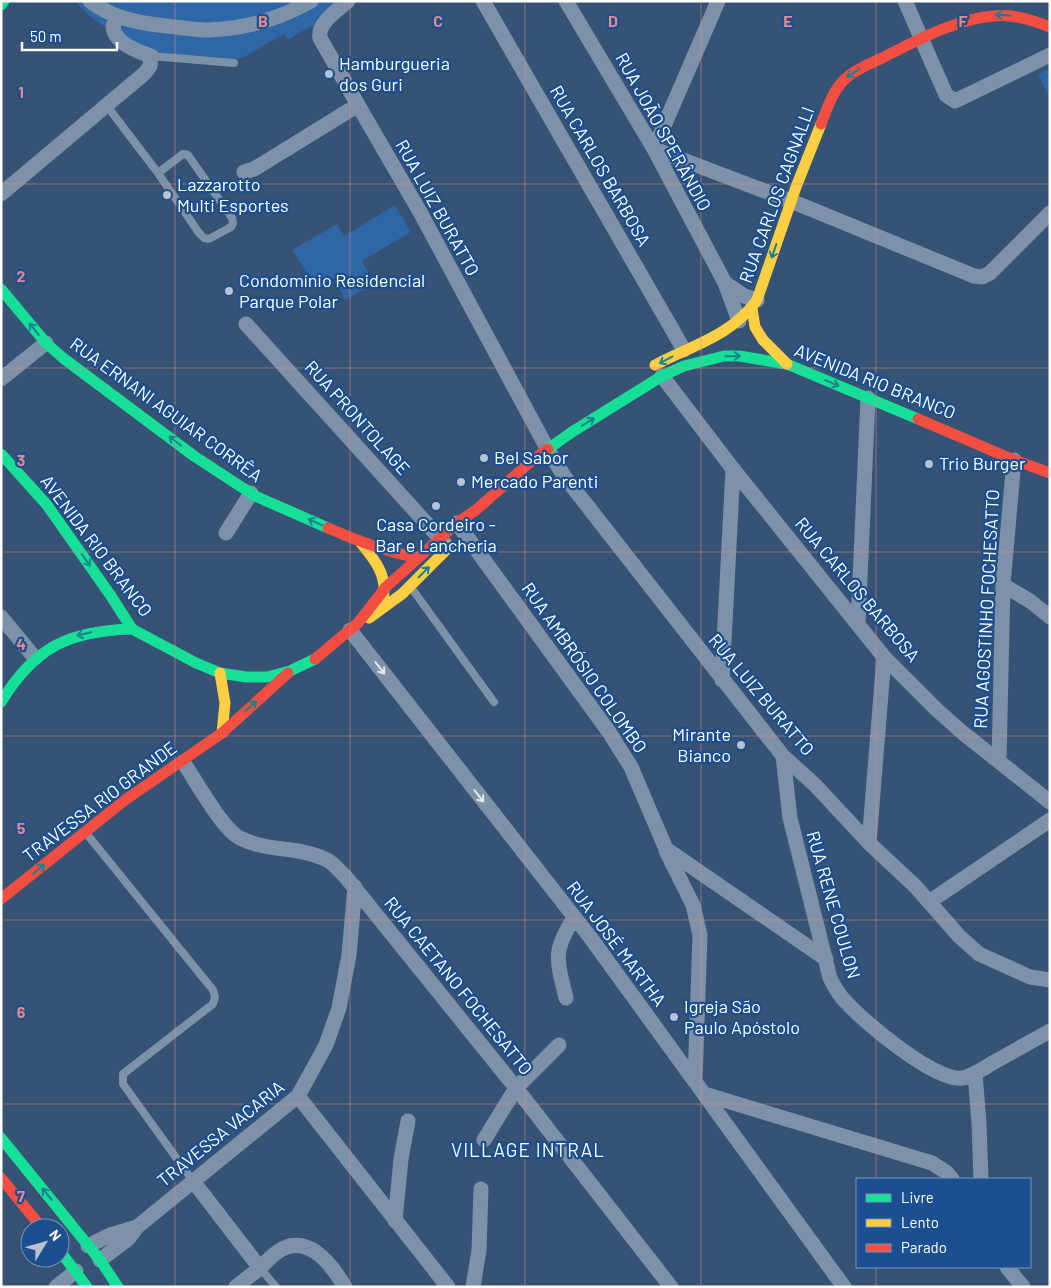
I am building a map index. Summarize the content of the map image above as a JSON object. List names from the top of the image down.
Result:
{
  "streets": {
    "main road": [
      "RUA CARLOS CAGNALLI",
      "AVENIDA RIO BRANCO",
      "RUA ERNANI AGUIAR CORRÊA",
      "TRAVESSA RIO GRANDE"
    ],
    "street": [
      "RUA JOÃO SPERÂNDIO",
      "RUA CARLOS BARBOSA",
      "RUA LUIZ BURATTO",
      "RUA PRONTOLAGE",
      "RUA AGOSTINHO FOCHESATTO",
      "RUA AMBRÓSIO COLOMBO",
      "RUA RENE COULON",
      "RUA JOSÉ MARTHA",
      "RUA CAETANO FOCHESATTO",
      "TRAVESSA VACARIA"
    ]
  },
  "crossings": [
    ["RUA JOÃO SPERÂNDIO", "RUA CARLOS CAGNALLI"],
    ["RUA CARLOS BARBOSA", "AVENIDA RIO BRANCO"],
    ["RUA CARLOS BARBOSA", "RUA AGOSTINHO FOCHESATTO"],
    ["RUA LUIZ BURATTO", "AVENIDA RIO BRANCO"],
    ["RUA LUIZ BURATTO", "RUA RENE COULON"],
    ["AVENIDA RIO BRANCO", "RUA ERNANI AGUIAR CORRÊA"],
    ["AVENIDA RIO BRANCO", "RUA PRONTOLAGE"],
    ["AVENIDA RIO BRANCO", "RUA AGOSTINHO FOCHESATTO"],
    ["AVENIDA RIO BRANCO", "RUA AMBRÓSIO COLOMBO"],
    ["AVENIDA RIO BRANCO", "TRAVESSA RIO GRANDE"],
    ["AVENIDA RIO BRANCO", "RUA JOSÉ MARTHA"],
    ["RUA AMBRÓSIO COLOMBO", "RUA JOSÉ MARTHA"],
    ["TRAVESSA RIO GRANDE", "RUA CAETANO FOCHESATTO"],
    ["RUA CAETANO FOCHESATTO", "TRAVESSA VACARIA"]
  ],
  "one_way": [
    "RUA CARLOS CAGNALLI",
    "RUA ERNANI AGUIAR CORRÊA",
    "TRAVESSA RIO GRANDE",
    "RUA JOSÉ MARTHA"
  ],
  "districts": ["VILLAGE INTRAL"],
  "places": [
    "Hamburgueria dos Guri",
    "Lazzarotto Multi Esportes",
    "Condomínio Residencial Parque Polar",
    "Bel Sabor",
    "Trio Burger",
    "Mercado Parenti",
    "Casa Cordeiro - Bar e Lancheria",
    "Mirante Bianco",
    "Igreja São Paulo Apóstolo"
  ],
  "legend": ["Livre", "Lento", "Parado"],
  "scale_bar": "50 m",
  "north": "top right",
  "grid": {
    "columns": [
      "B",
      "C",
      "D",
      "E",
      "F"
    ],
    "rows": [
      "1",
      "2",
      "3",
      "4",
      "5",
      "6",
      "7"
    ]
  }
}
